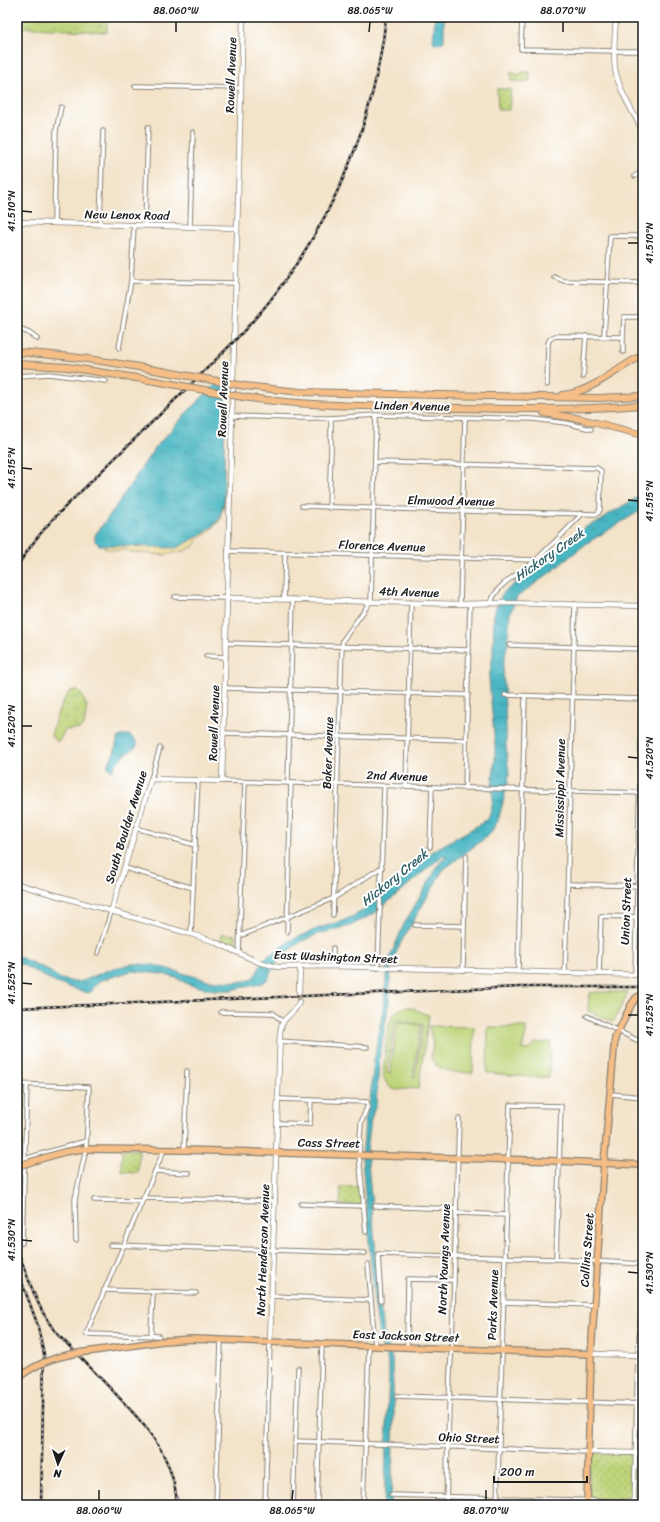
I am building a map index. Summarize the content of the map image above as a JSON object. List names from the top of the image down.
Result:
{
  "streets": {
    "main road": ["Cass Street", "Collins Street", "East Jackson Street"],
    "street": [
      "Rowell Avenue",
      "New Lenox Road",
      "Linden Avenue",
      "Elmwood Avenue",
      "Florence Avenue",
      "4th Avenue",
      "Baker Avenue",
      "2nd Avenue",
      "Mississippi Avenue",
      "South Boulder Avenue",
      "Union Street",
      "East Washington Street",
      "North Henderson Avenue",
      "North Youngs Avenue",
      "Parks Avenue",
      "Ohio Street"
    ]
  },
  "crossings": [
    ["Rowell Avenue", "New Lenox Road"],
    ["Rowell Avenue", "Linden Avenue"],
    ["Rowell Avenue", "Florence Avenue"],
    ["Rowell Avenue", "4th Avenue"],
    ["Rowell Avenue", "2nd Avenue"],
    ["4th Avenue", "Baker Avenue"],
    ["4th Avenue", "Mississippi Avenue"],
    ["Baker Avenue", "2nd Avenue"],
    ["2nd Avenue", "Mississippi Avenue"],
    ["2nd Avenue", "South Boulder Avenue"],
    ["2nd Avenue", "Union Street"],
    ["Mississippi Avenue", "East Washington Street"],
    ["South Boulder Avenue", "East Washington Street"],
    ["Union Street", "East Washington Street"],
    ["Cass Street", "North Henderson Avenue"],
    ["Cass Street", "Collins Street"],
    ["Cass Street", "North Youngs Avenue"],
    ["Cass Street", "Parks Avenue"],
    ["North Henderson Avenue", "East Jackson Street"],
    ["Collins Street", "East Jackson Street"],
    ["Collins Street", "Ohio Street"],
    ["North Youngs Avenue", "East Jackson Street"],
    ["North Youngs Avenue", "Ohio Street"],
    ["Parks Avenue", "East Jackson Street"],
    ["Parks Avenue", "Ohio Street"]
  ],
  "water": ["Hickory Creek"],
  "scale_bar": "200 m",
  "north": "bottom",
  "coordinates": [
    "88.060°W",
    "88.065°W",
    "88.070°W",
    "41.510°N",
    "41.515°N",
    "41.520°N",
    "41.525°N",
    "41.530°N"
  ]
}
